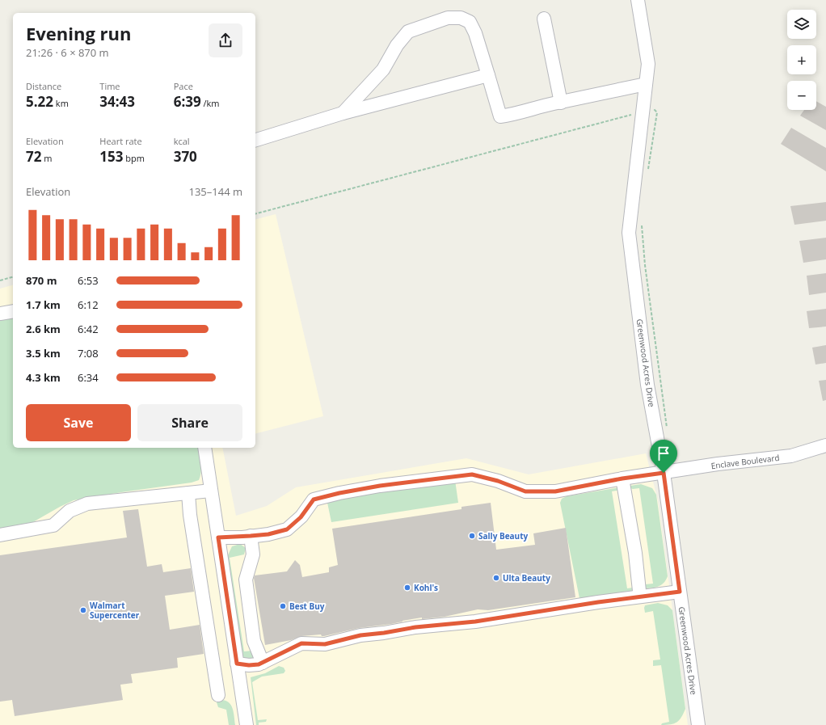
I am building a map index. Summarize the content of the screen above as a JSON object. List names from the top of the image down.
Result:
{
  "streets": {
    "street": ["Greenwood Acres Drive", "Enclave Boulevard"]
  },
  "crossings": [
    ["Greenwood Acres Drive", "Enclave Boulevard"]
  ],
  "places": [
    "Sally Beauty",
    "Ulta Beauty",
    "Kohl's",
    "Best Buy",
    "Walmart Supercenter"
  ],
  "page": {
    "map_buttons": ["+", "−"],
    "heading": ["Evening run", "21:26 · 6 × 870 m"],
    "stats": [
      ["Distance", "5.22 km"],
      ["Time", "34:43"],
      ["Pace", "6:39 /km"],
      ["Elevation", "72 m"],
      ["Heart rate", "153 bpm"],
      ["kcal", "370"]
    ],
    "chart": ["Elevation", "135–144 m"],
    "list": [
      {
        "name": "870 m",
        "note": "6:53"
      },
      {
        "name": "1.7 km",
        "note": "6:12"
      },
      {
        "name": "2.6 km",
        "note": "6:42"
      },
      {
        "name": "3.5 km",
        "note": "7:08"
      },
      {
        "name": "4.3 km",
        "note": "6:34"
      }
    ],
    "buttons": ["Save", "Share"]
  }
}
